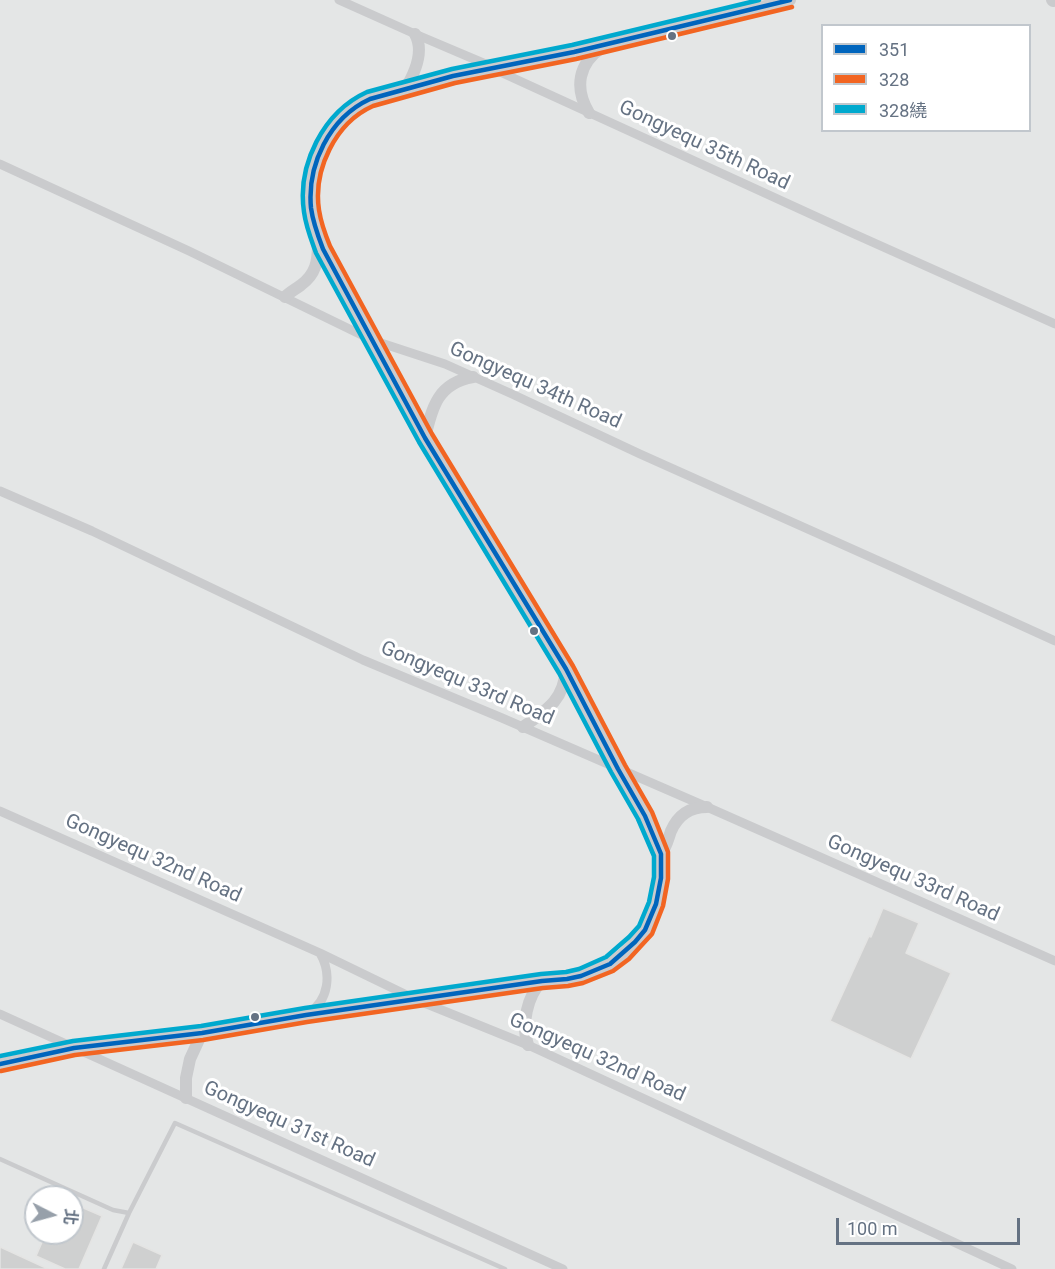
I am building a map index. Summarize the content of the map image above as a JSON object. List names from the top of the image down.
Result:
{
  "streets": {
    "street": [
      "Gongyequ 35th Road",
      "Gongyequ 34th Road",
      "Gongyequ 33rd Road",
      "Gongyequ 32nd Road",
      "Gongyequ 31st Road"
    ]
  },
  "lines": ["transit line 351", "transit line 328繞", "transit line 328"],
  "legend": ["351", "328", "328繞"],
  "scale_bar": "100 m",
  "north": "right"
}
